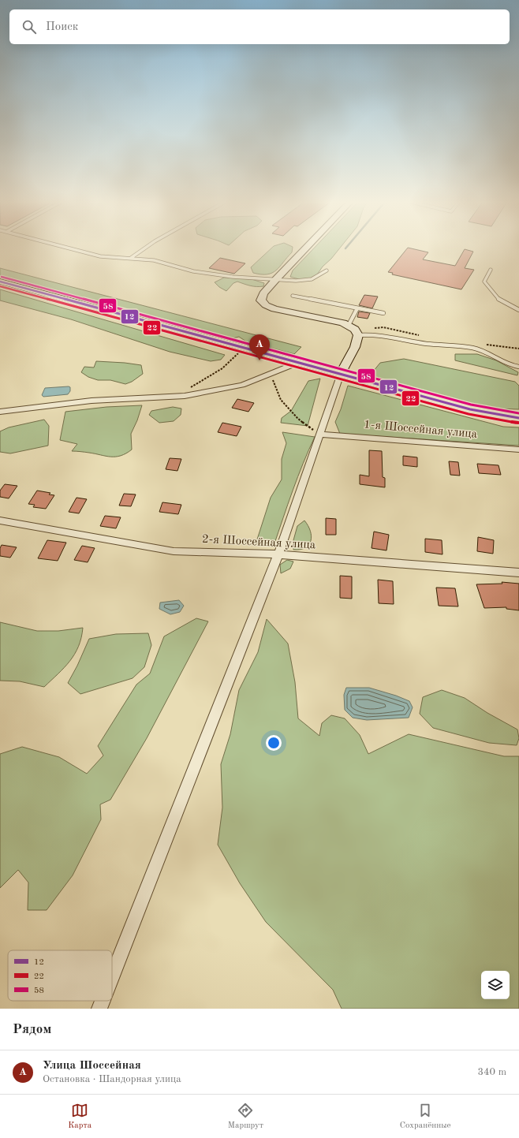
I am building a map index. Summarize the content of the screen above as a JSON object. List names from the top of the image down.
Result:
{
  "streets": {
    "street": ["1-я Шоссейная улица", "2-я Шоссейная улица"]
  },
  "lines": ["transit line 58", "transit line 12", "transit line 22"],
  "legend": ["12", "22", "58"],
  "page": {
    "search": "Поиск",
    "pins": "A",
    "heading": "Рядом",
    "list": [
      {
        "mark": "A",
        "name": "Улица Шоссейная",
        "note": "Остановка · Шандорная улица",
        "value": "340 m"
      }
    ],
    "nav": ["Карта", "Маршрут", "Сохранённые"]
  }
}
